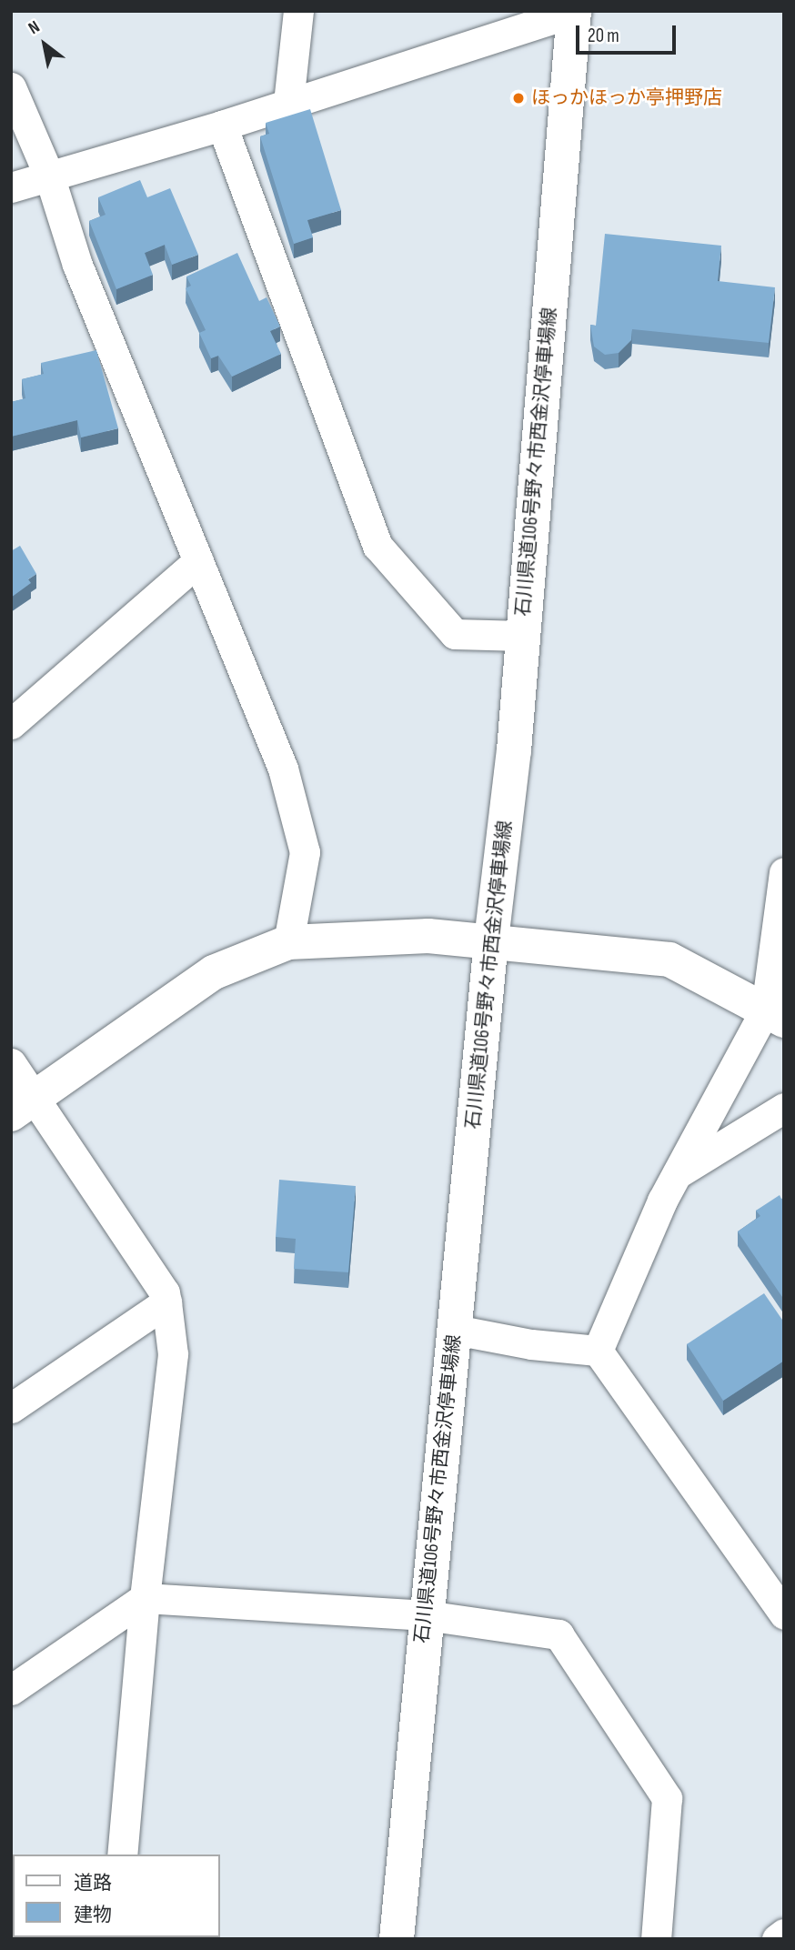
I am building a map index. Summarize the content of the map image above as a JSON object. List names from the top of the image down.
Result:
{
  "streets": {
    "main road": ["石川県道106号野々市西金沢停車場線"]
  },
  "places": ["ほっかほっか亭押野店"],
  "legend": ["道路", "建物"],
  "scale_bar": "20 m",
  "north": "top left"
}
